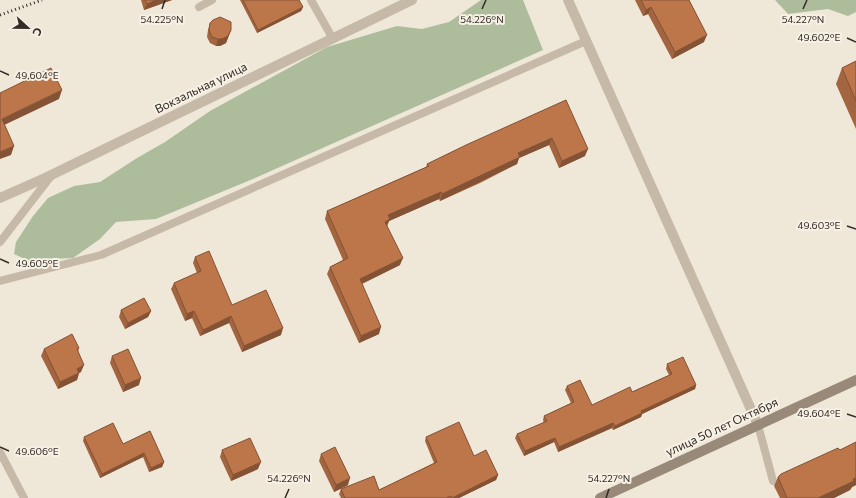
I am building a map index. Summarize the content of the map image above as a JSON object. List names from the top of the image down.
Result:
{
  "streets": {
    "main road": ["улица 50 лет Октября"],
    "street": ["Вокзальная улица"]
  },
  "north": "right",
  "coordinates": [
    "54.225°N",
    "54.226°N",
    "54.227°N",
    "49.602°E",
    "49.604°E",
    "49.603°E",
    "49.605°E",
    "49.606°E"
  ]
}
